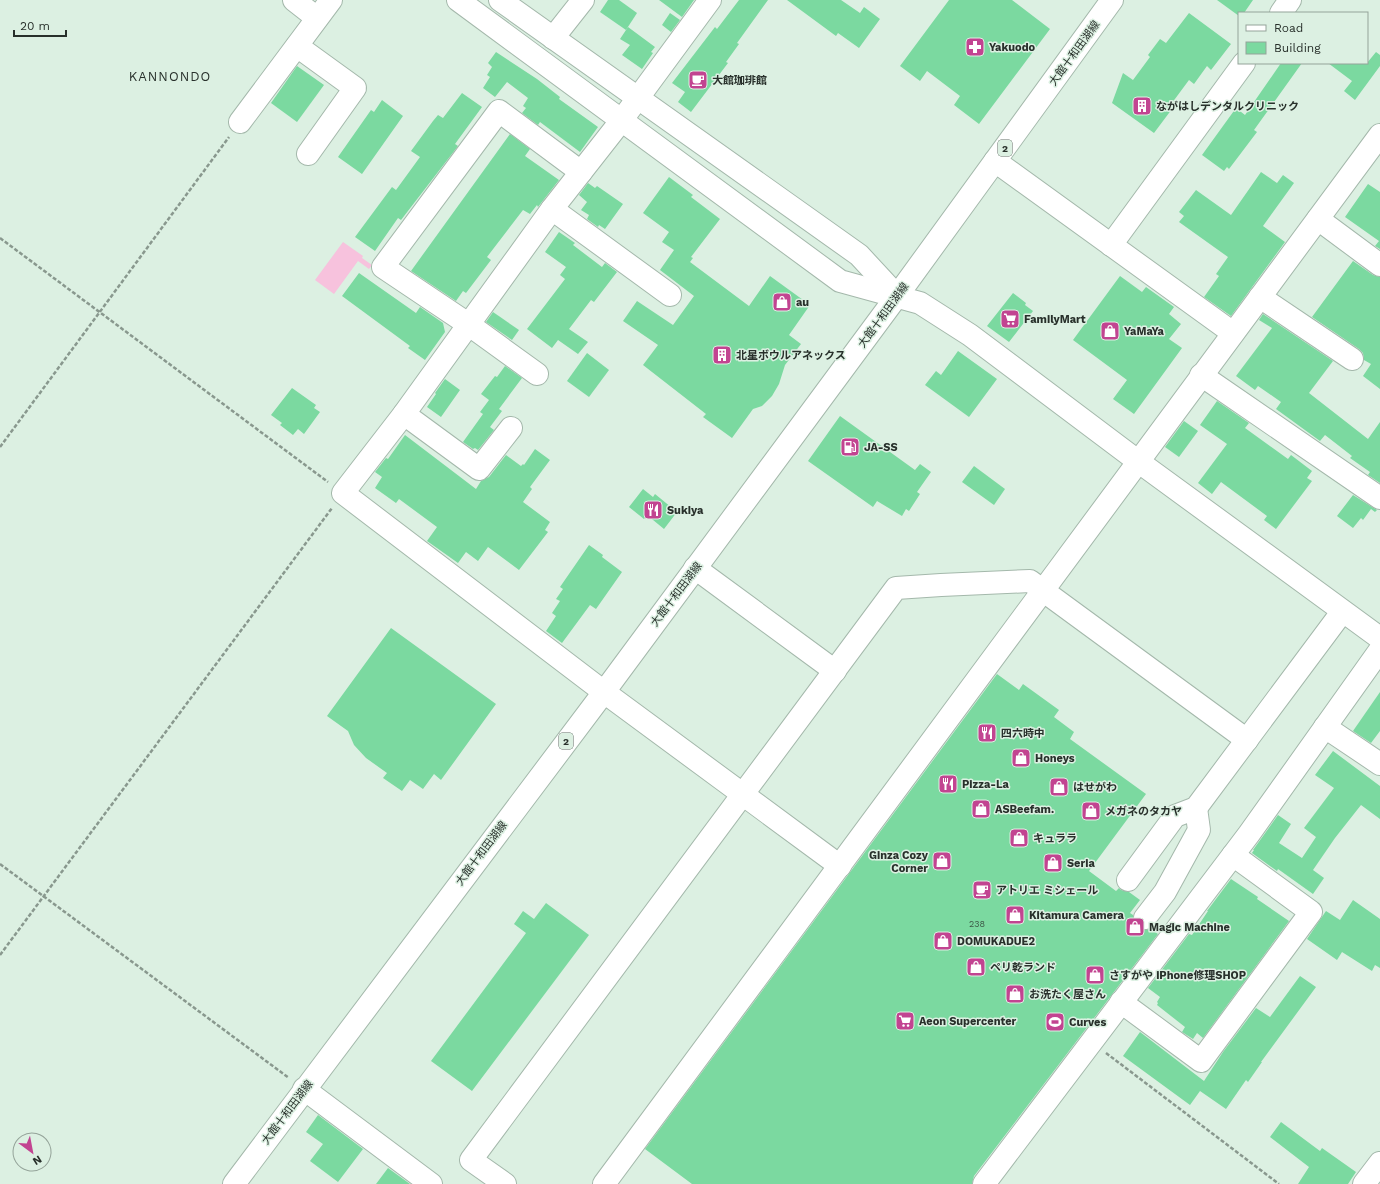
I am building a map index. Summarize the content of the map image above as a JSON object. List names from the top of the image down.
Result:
{
  "streets": {
    "street": ["大館十和田湖線", "2"]
  },
  "districts": ["KANNONDO"],
  "places": {
    "pharmacy": ["Yakuodo"],
    "cafe": ["大館珈琲館", "アトリエ ミシェール"],
    "building": ["ながはしデンタルクリニック", "北星ボウルアネックス"],
    "shop": [
      "au",
      "YaMaYa",
      "Honeys",
      "はせがわ",
      "ASBeefam.",
      "メガネのタカヤ",
      "キュララ",
      "Ginza Cozy Corner",
      "Seria",
      "Kitamura Camera",
      "Magic Machine",
      "DOMUKADUE2",
      "ペリ乾ランド",
      "さすがや iPhone修理SHOP",
      "お洗たく屋さん"
    ],
    "supermarket": ["FamilyMart", "Aeon Supercenter"],
    "fuel station": ["JA-SS"],
    "restaurant": ["Sukiya", "四六時中", "Pizza-La"],
    "sports": ["Curves"]
  },
  "house_numbers": ["238"],
  "legend": ["Road", "Building"],
  "scale_bar": "20 m",
  "north": "bottom right"
}
